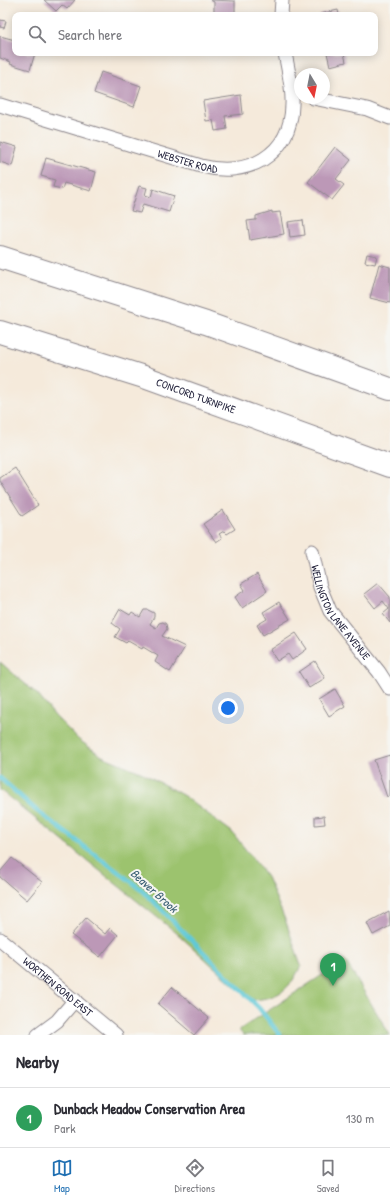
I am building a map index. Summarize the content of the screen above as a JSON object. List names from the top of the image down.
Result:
{
  "streets": {
    "highway": ["CONCORD TURNPIKE"],
    "street": ["WEBSTER ROAD", "WELLINGTON LANE AVENUE", "WORTHEN ROAD EAST"]
  },
  "water": ["Beaver Brook"],
  "north": "bottom",
  "page": {
    "search": "Search here",
    "pins": "1",
    "heading": "Nearby",
    "list": [
      {
        "mark": "1",
        "name": "Dunback Meadow Conservation Area",
        "note": "Park",
        "value": "130 m"
      }
    ],
    "nav": ["Map", "Directions", "Saved"]
  }
}
